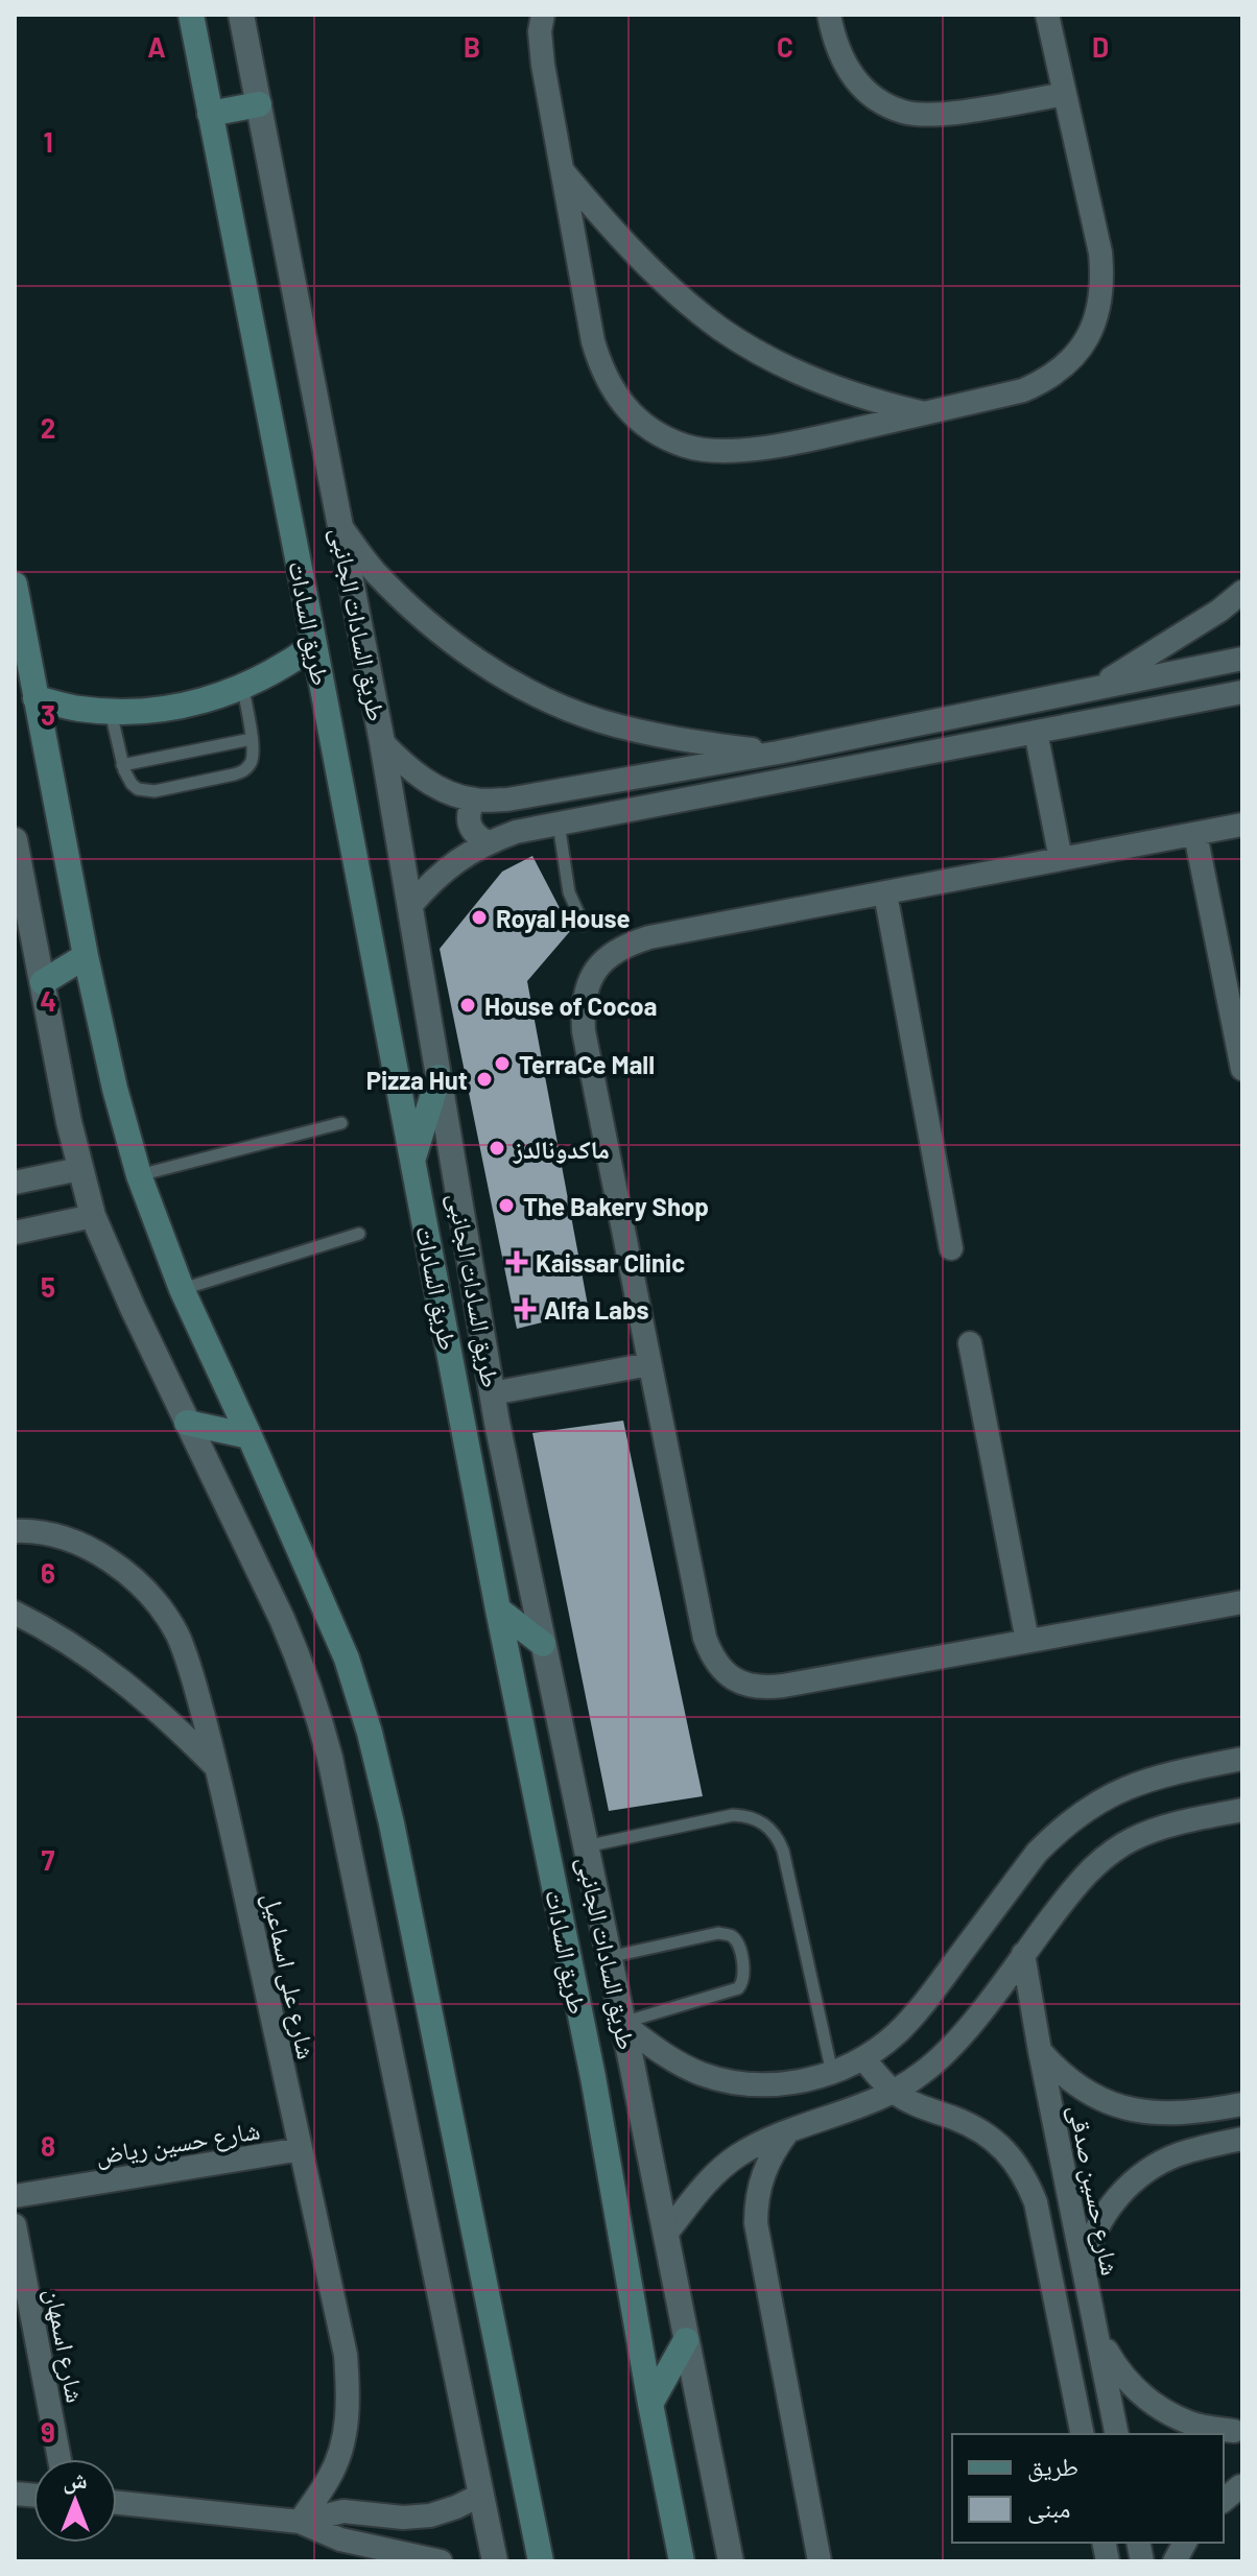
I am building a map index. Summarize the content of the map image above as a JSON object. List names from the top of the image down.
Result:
{
  "streets": {
    "main road": ["طريق السادات"],
    "street": [
      "طريق السادات الجانبى",
      "شارع على اسماعيل",
      "شارع حسين رياض",
      "شارع حسين صدقى",
      "شارع اسمهان"
    ]
  },
  "crossings": [
    ["شارع على اسماعيل", "شارع حسين رياض"]
  ],
  "places": {
    "other": [
      "Royal House",
      "House of Cocoa",
      "TerraCe Mall",
      "Pizza Hut",
      "ماكدونالدز",
      "The Bakery Shop"
    ],
    "health": ["Kaissar Clinic", "Alfa Labs"]
  },
  "legend": ["طريق", "مبنى"],
  "north": "top",
  "grid": {
    "columns": [
      "A",
      "B",
      "C",
      "D"
    ],
    "rows": [
      "1",
      "2",
      "3",
      "4",
      "5",
      "6",
      "7",
      "8",
      "9"
    ]
  }
}
